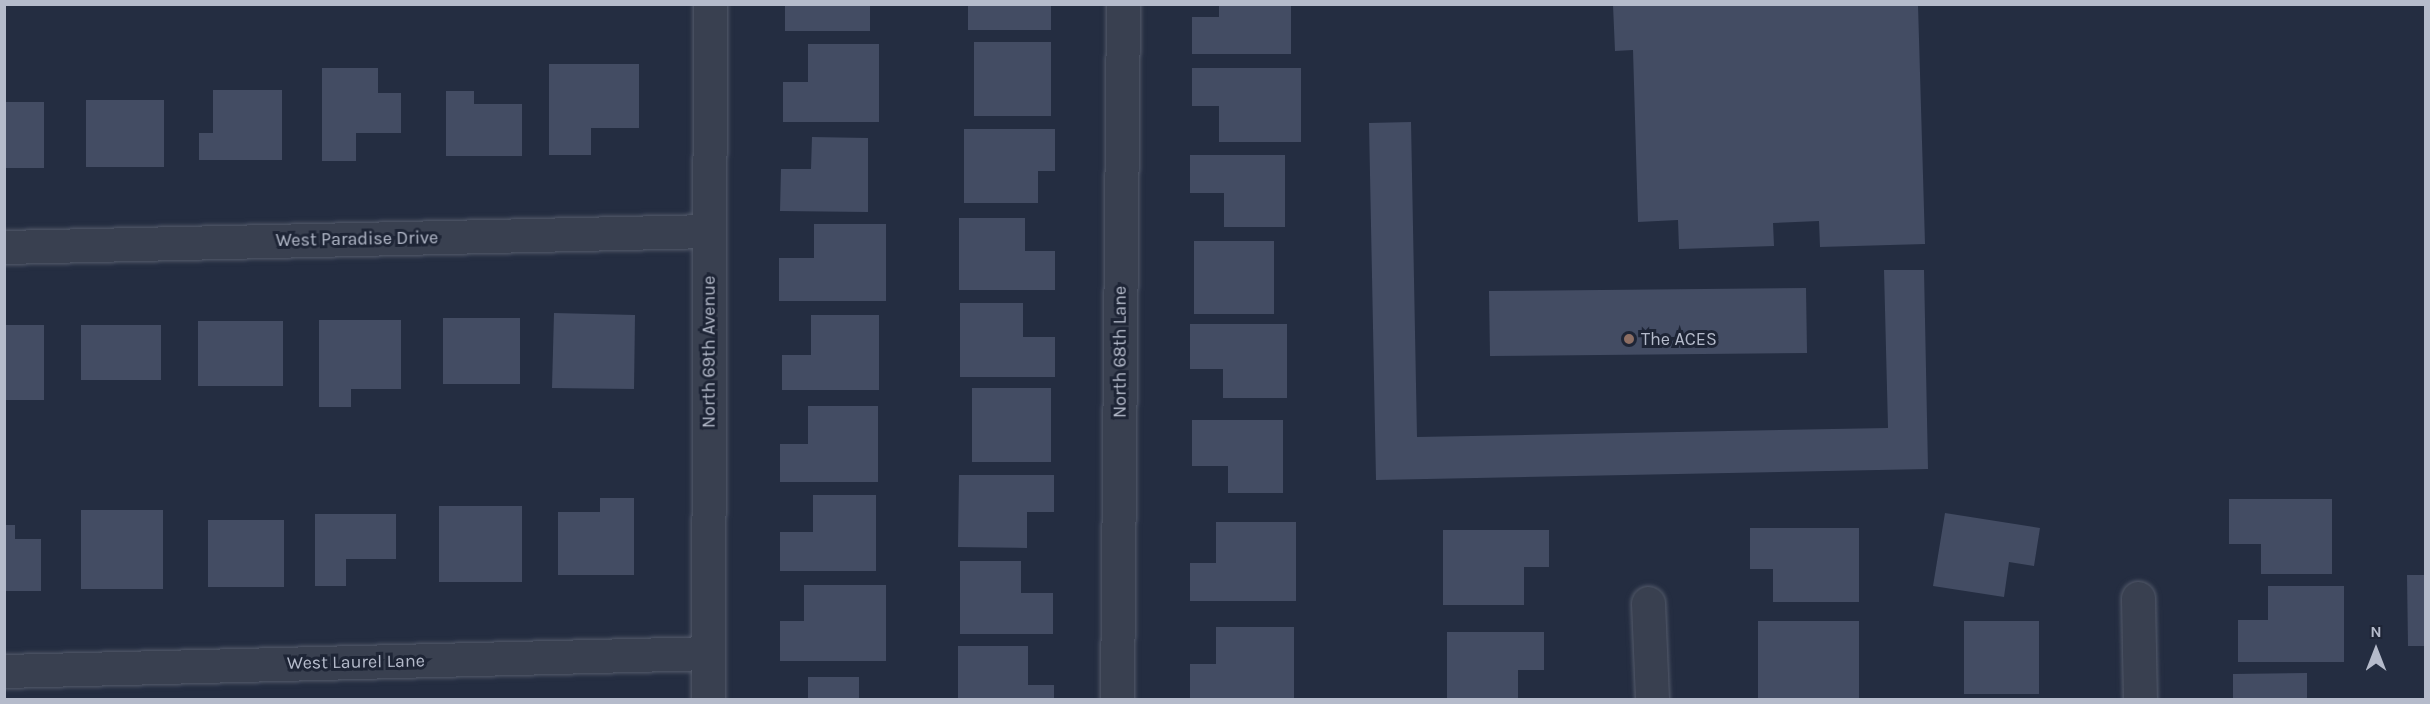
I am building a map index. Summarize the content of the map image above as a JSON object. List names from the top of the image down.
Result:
{
  "streets": {
    "street": [
      "West Paradise Drive",
      "North 69th Avenue",
      "North 68th Lane",
      "West Laurel Lane"
    ]
  },
  "crossings": [
    ["West Paradise Drive", "North 69th Avenue"],
    ["North 69th Avenue", "West Laurel Lane"]
  ],
  "places": ["The ACES"],
  "north": "top"
}
